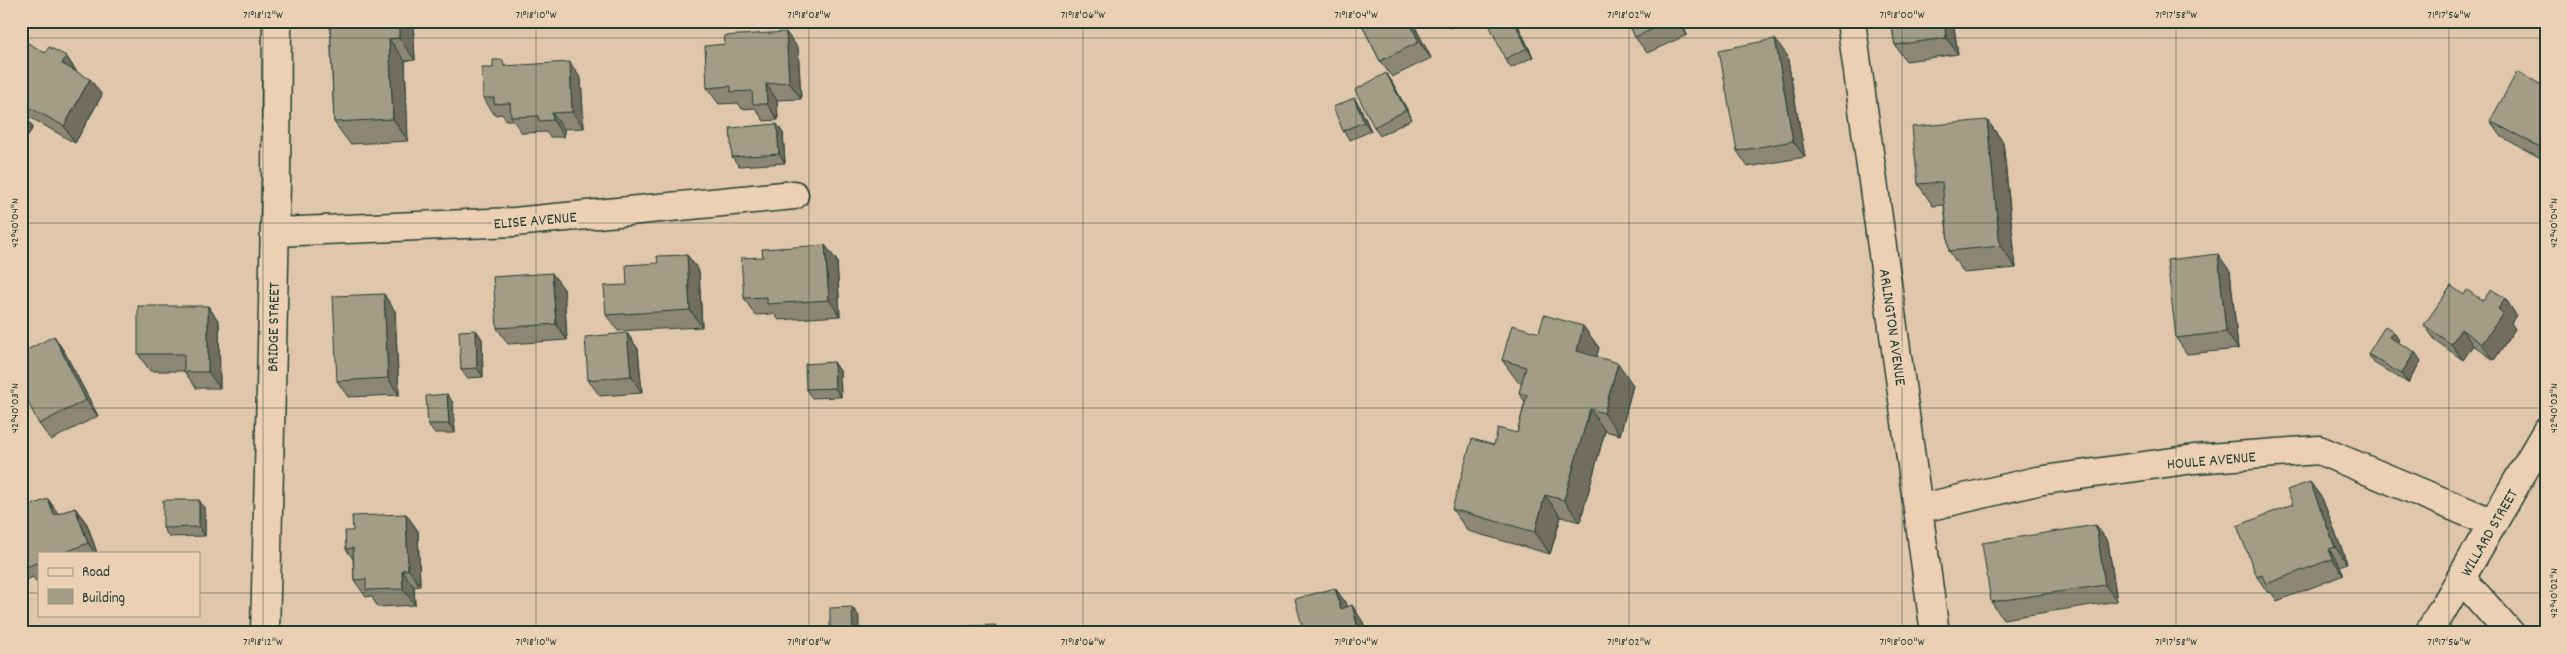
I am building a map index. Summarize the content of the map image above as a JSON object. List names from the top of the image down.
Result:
{
  "streets": {
    "street": [
      "ELISE AVENUE",
      "BRIDGE STREET",
      "ARLINGTON AVENUE",
      "HOULE AVENUE",
      "WILLARD STREET"
    ]
  },
  "crossings": [
    ["ELISE AVENUE", "BRIDGE STREET"],
    ["ARLINGTON AVENUE", "HOULE AVENUE"],
    ["HOULE AVENUE", "WILLARD STREET"]
  ],
  "legend": ["Road", "Building"],
  "coordinates": [
    "71°18'12\"W",
    "71°18'10\"W",
    "71°18'08\"W",
    "71°18'06\"W",
    "71°18'04\"W",
    "71°18'02\"W",
    "71°18'00\"W",
    "71°17'58\"W",
    "71°17'56\"W",
    "42°40'04\"N",
    "42°40'03\"N",
    "42°40'02\"N"
  ]
}
